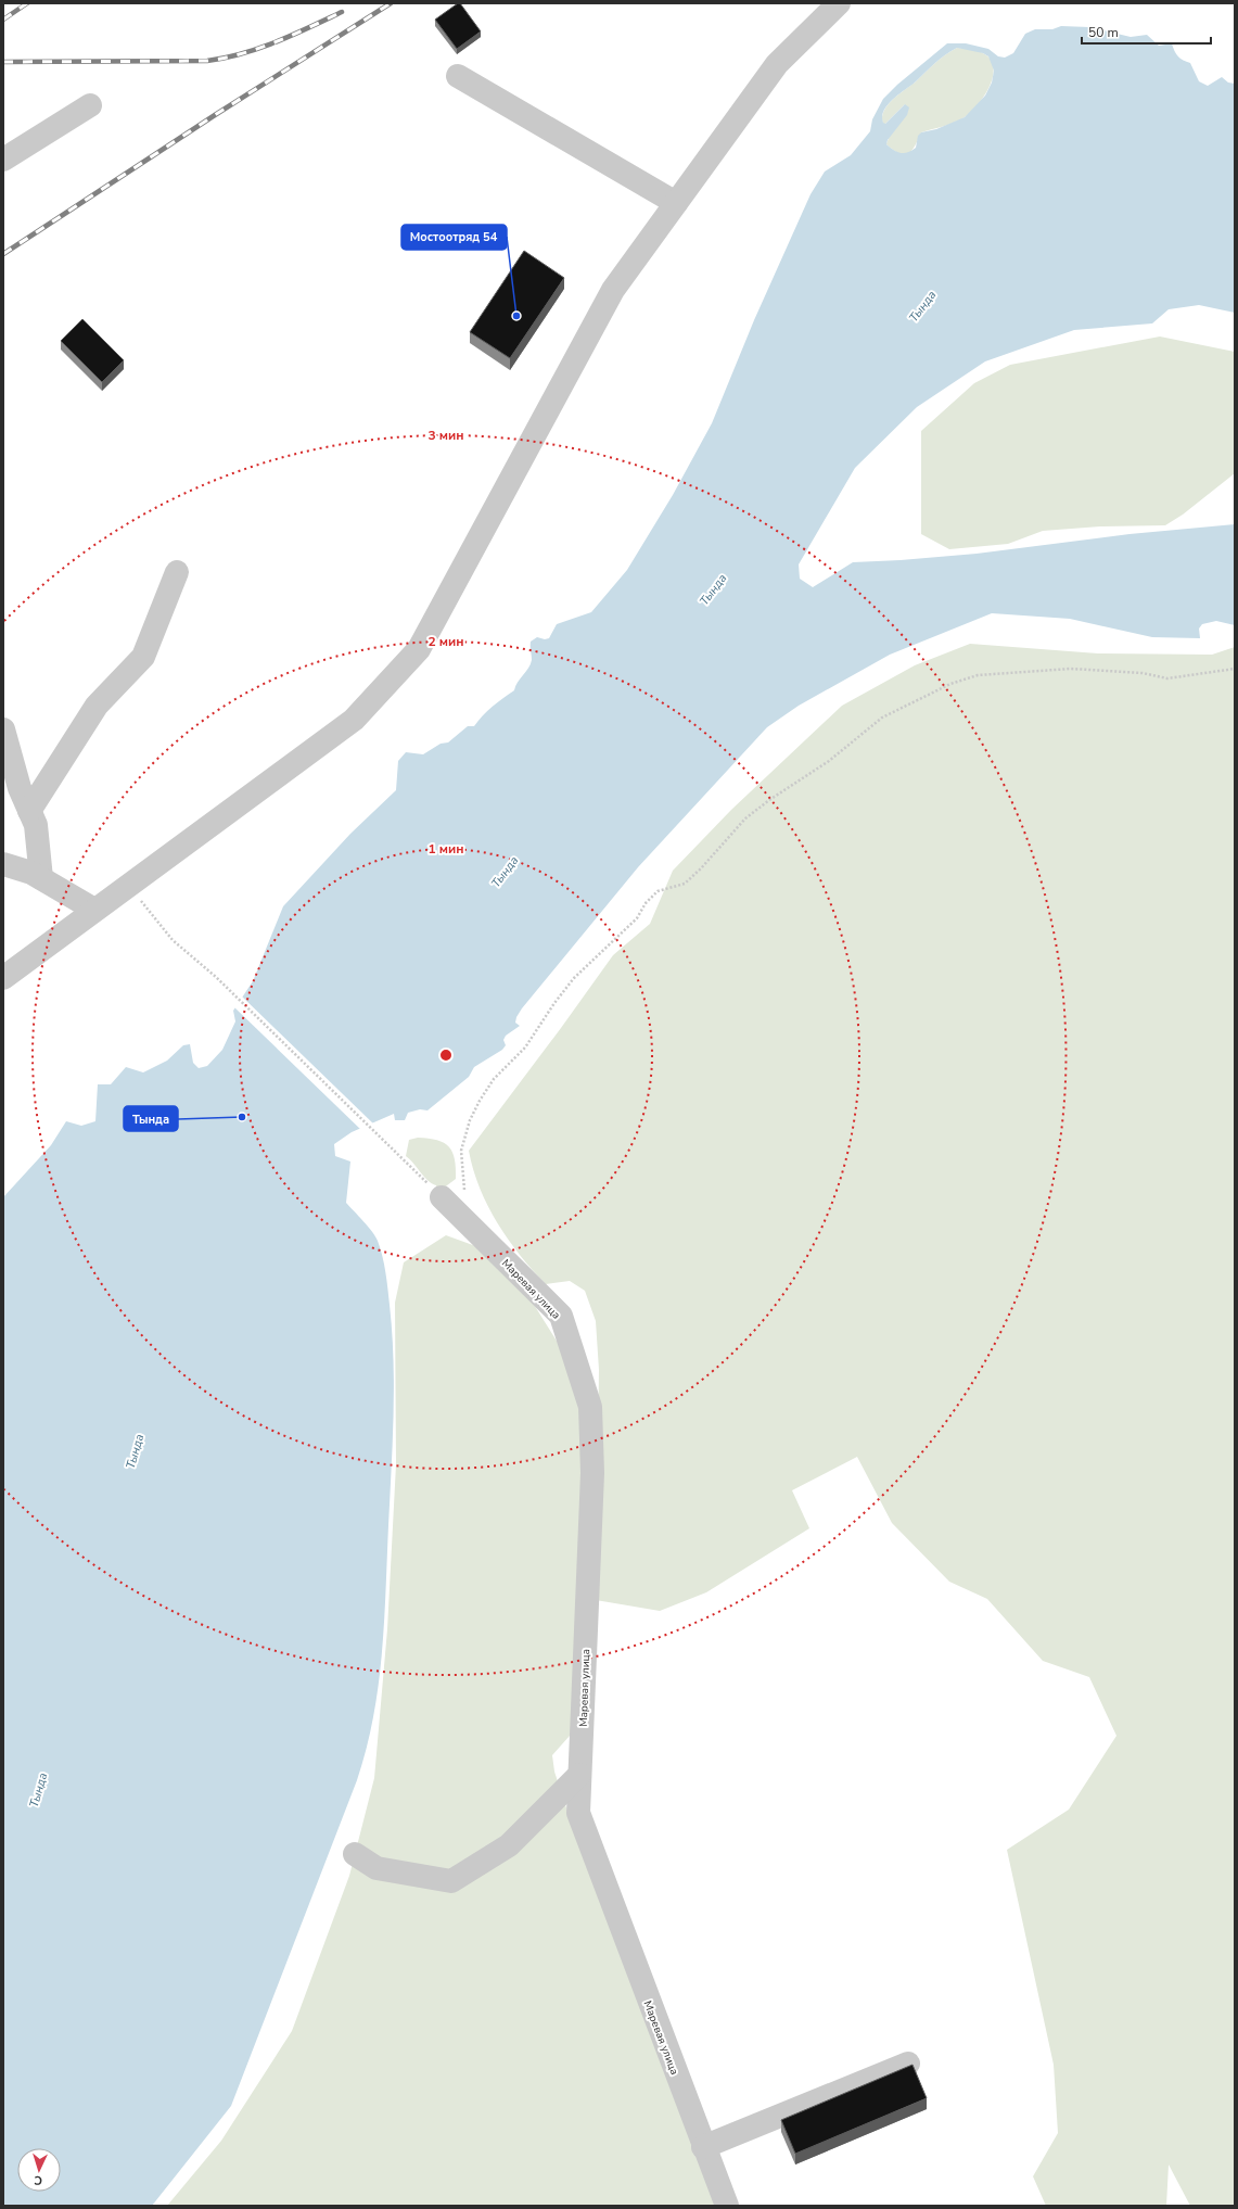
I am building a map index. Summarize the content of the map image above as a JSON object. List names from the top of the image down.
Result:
{
  "streets": {
    "street": ["Маревая улица"]
  },
  "water": ["Тында"],
  "places": ["Мостоотряд 54", "Тында"],
  "scale_bar": "50 m",
  "north": "bottom",
  "rings": ["3 мин", "2 мин", "1 мин"]
}
